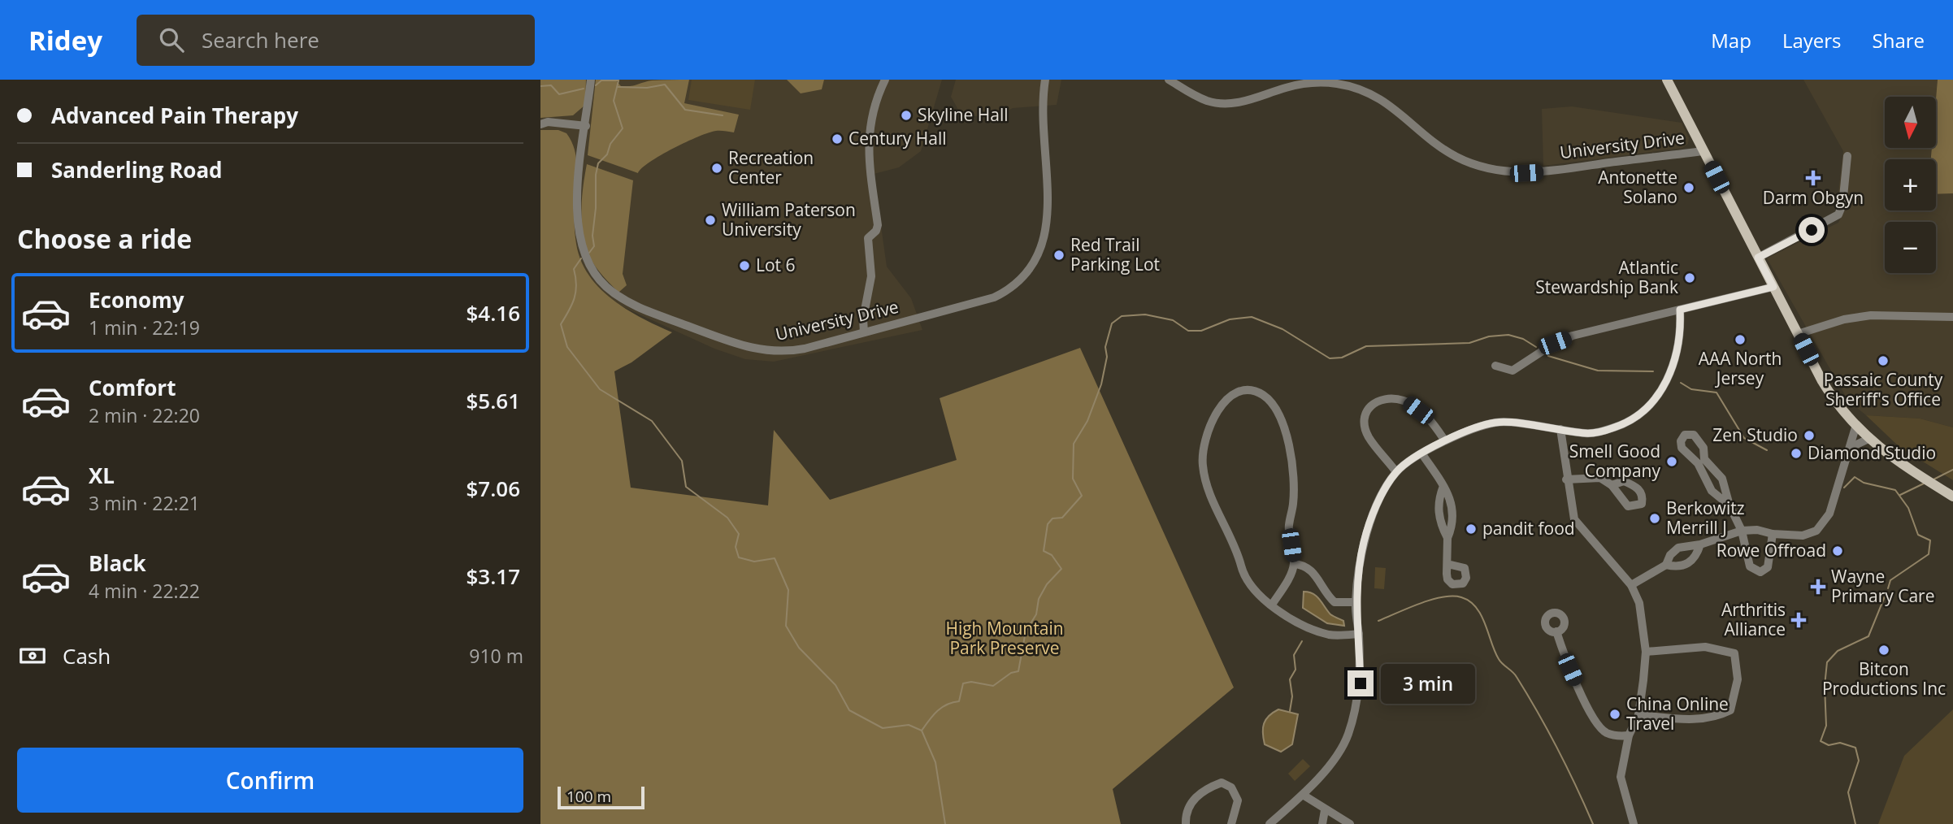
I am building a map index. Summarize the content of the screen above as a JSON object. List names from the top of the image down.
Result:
{
  "streets": {
    "street": ["University Drive"]
  },
  "parks": ["High Mountain Park Preserve"],
  "places": {
    "other": [
      "Skyline Hall",
      "Century Hall",
      "Recreation Center",
      "Antonette Solano",
      "William Paterson University",
      "Red Trail Parking Lot",
      "Lot 6",
      "Atlantic Stewardship Bank",
      "AAA North Jersey",
      "Passaic County Sheriff's Office",
      "Zen Studio",
      "Diamond Studio",
      "Smell Good Company",
      "Berkowitz Merrill J",
      "pandit food",
      "Rowe Offroad",
      "Bitcon Productions Inc",
      "China Online Travel"
    ],
    "health": ["Darm Obgyn", "Wayne Primary Care", "Arthritis Alliance"]
  },
  "scale_bar": "100 m",
  "north": "bottom",
  "page": {
    "header": "Ridey",
    "search": "Search here",
    "nav": ["Map", "Layers", "Share"],
    "banner": ["Advanced Pain Therapy", "Sanderling Road"],
    "map_buttons": ["+", "−"],
    "heading": "Choose a ride",
    "list": [
      {
        "name": "Economy",
        "note": "1 min · 22:19",
        "value": "$4.16"
      },
      {
        "name": "Comfort",
        "note": "2 min · 22:20",
        "value": "$5.61"
      },
      {
        "name": "XL",
        "note": "3 min · 22:21",
        "value": "$7.06"
      },
      {
        "name": "Black",
        "note": "4 min · 22:22",
        "value": "$3.17"
      }
    ],
    "pay": ["Cash", "910 m"],
    "bubble": "3 min",
    "buttons": "Confirm",
    "scale": "100 m"
  }
}
